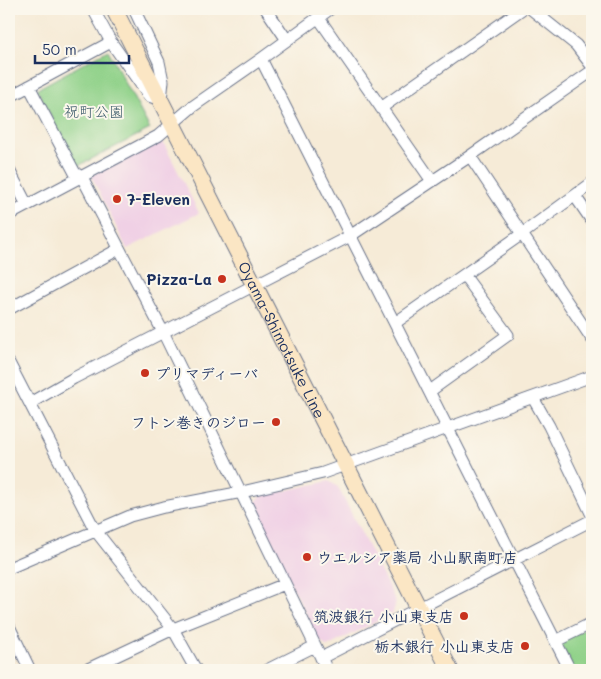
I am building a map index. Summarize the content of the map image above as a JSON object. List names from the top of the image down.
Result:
{
  "streets": {
    "main road": ["Oyama-Shimotsuke Line"]
  },
  "parks": ["祝町公園"],
  "places": [
    "7-Eleven",
    "Pizza-La",
    "プリマディーバ",
    "フトン巻きのジロー",
    "ウエルシア薬局 小山駅南町店",
    "筑波銀行 小山東支店",
    "栃木銀行 小山東支店"
  ],
  "scale_bar": "50 m"
}
